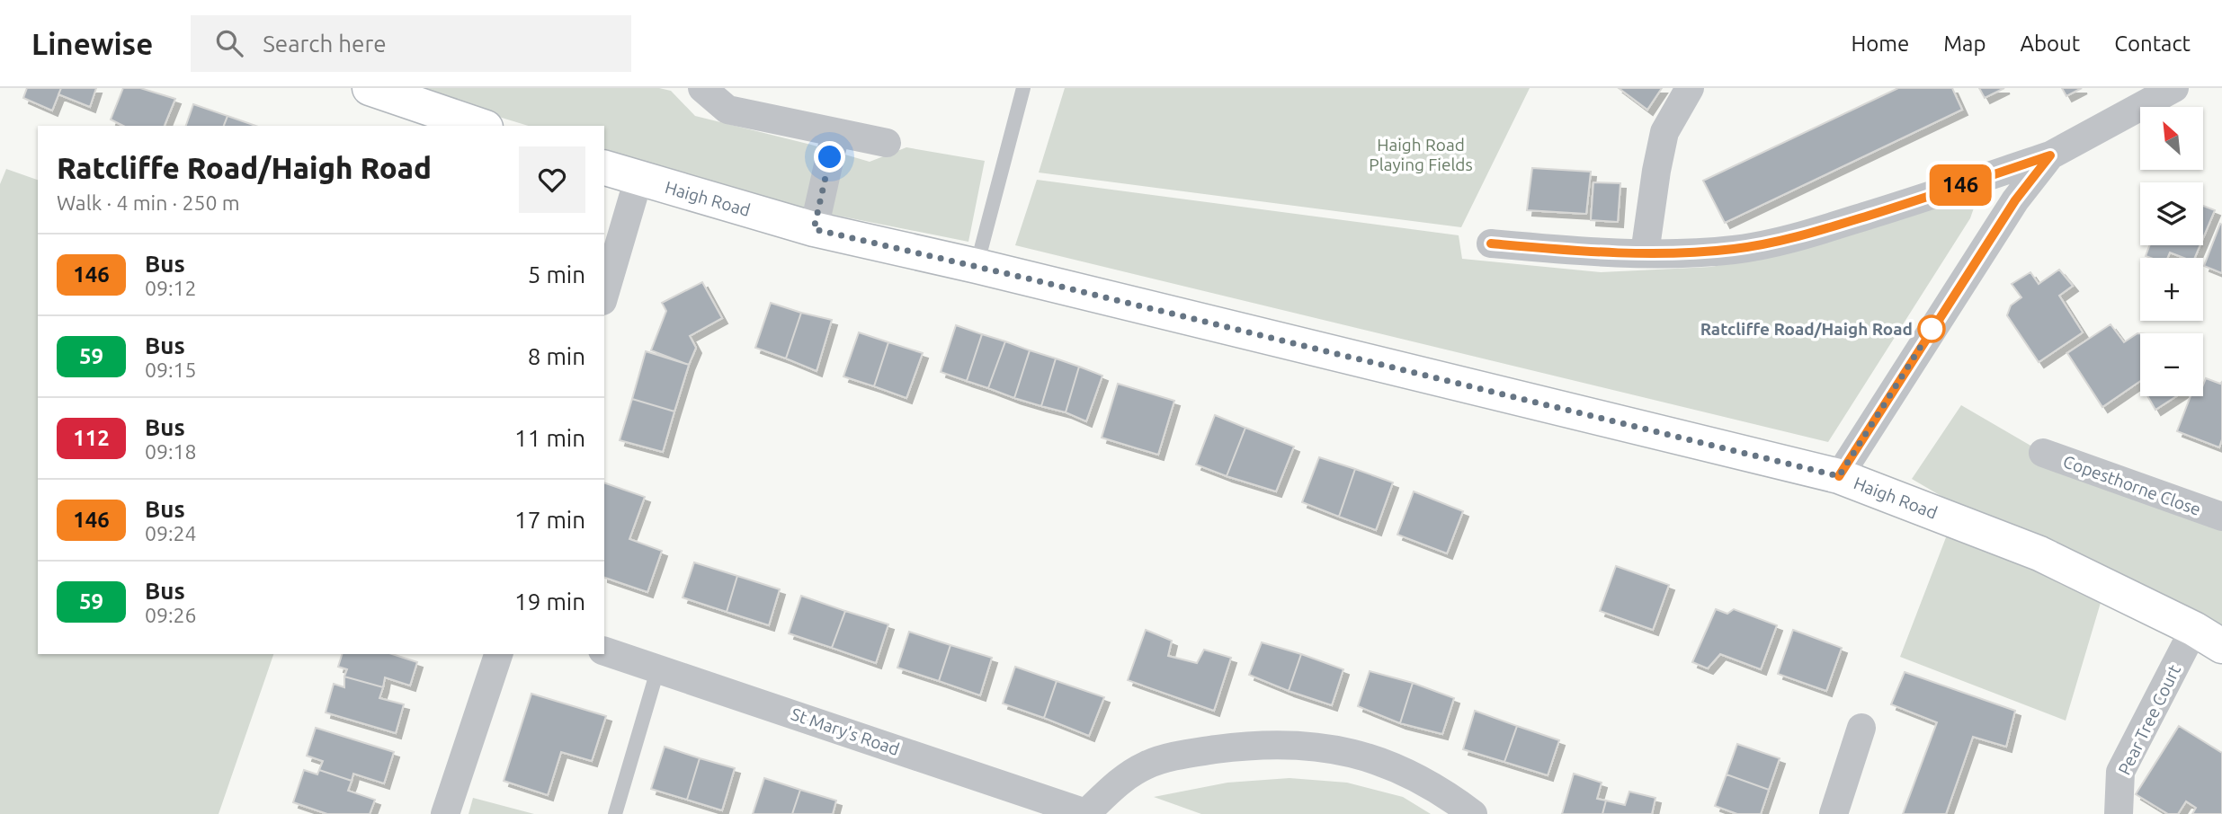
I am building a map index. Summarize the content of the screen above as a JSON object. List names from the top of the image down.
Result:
{
  "streets": {
    "main road": ["Haigh Road"],
    "street": ["Copesthorne Close", "Pear Tree Court", "St Mary's Road"]
  },
  "crossings": [
    ["Haigh Road", "Pear Tree Court"]
  ],
  "parks": ["Haigh Road Playing Fields"],
  "places": ["Ratcliffe Road/Haigh Road"],
  "lines": ["bus line 146"],
  "north": "top left",
  "page": {
    "header": "Linewise",
    "search": "Search here",
    "nav": [
      "Home",
      "Map",
      "About",
      "Contact"
    ],
    "on_map": "146",
    "map_buttons": ["+", "−"],
    "heading": ["Ratcliffe Road/Haigh Road", "Walk · 4 min · 250 m"],
    "list": [
      {
        "mark": "146",
        "name": "Bus",
        "note": "09:12",
        "value": "5 min"
      },
      {
        "mark": "59",
        "name": "Bus",
        "note": "09:15",
        "value": "8 min"
      },
      {
        "mark": "112",
        "name": "Bus",
        "note": "09:18",
        "value": "11 min"
      },
      {
        "mark": "146",
        "name": "Bus",
        "note": "09:24",
        "value": "17 min"
      },
      {
        "mark": "59",
        "name": "Bus",
        "note": "09:26",
        "value": "19 min"
      }
    ]
  }
}
